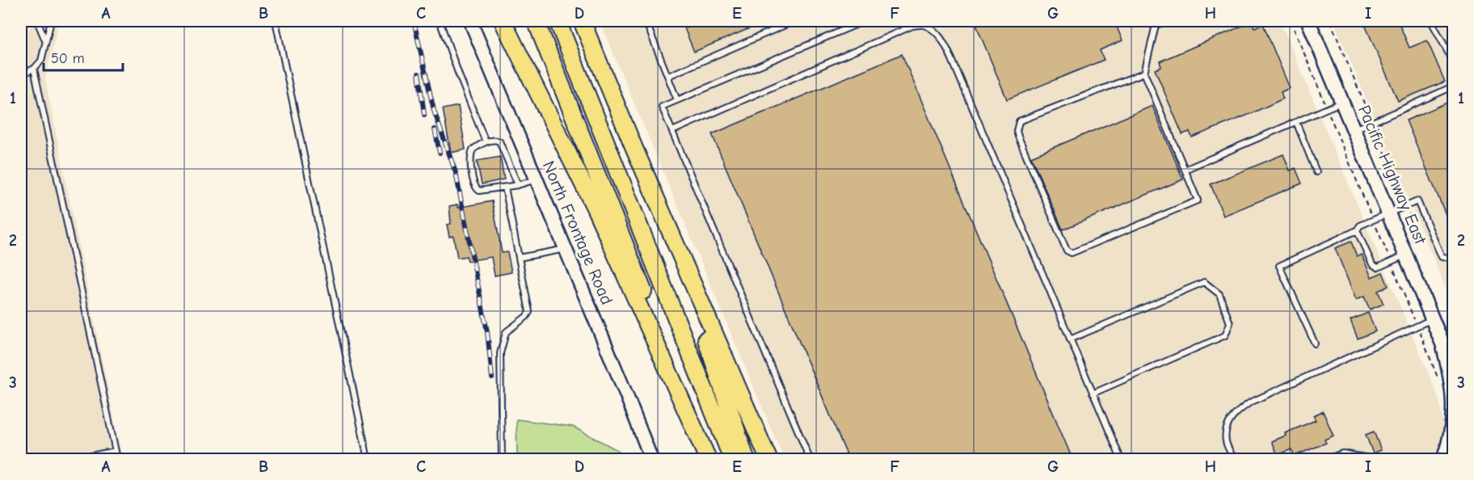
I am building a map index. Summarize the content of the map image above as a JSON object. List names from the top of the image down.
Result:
{
  "streets": {
    "main road": ["Pacific Highway East"],
    "street": ["North Frontage Road"]
  },
  "scale_bar": "50 m",
  "grid": {
    "columns": [
      "A",
      "B",
      "C",
      "D",
      "E",
      "F",
      "G",
      "H",
      "I"
    ],
    "rows": ["1", "2", "3"]
  }
}
